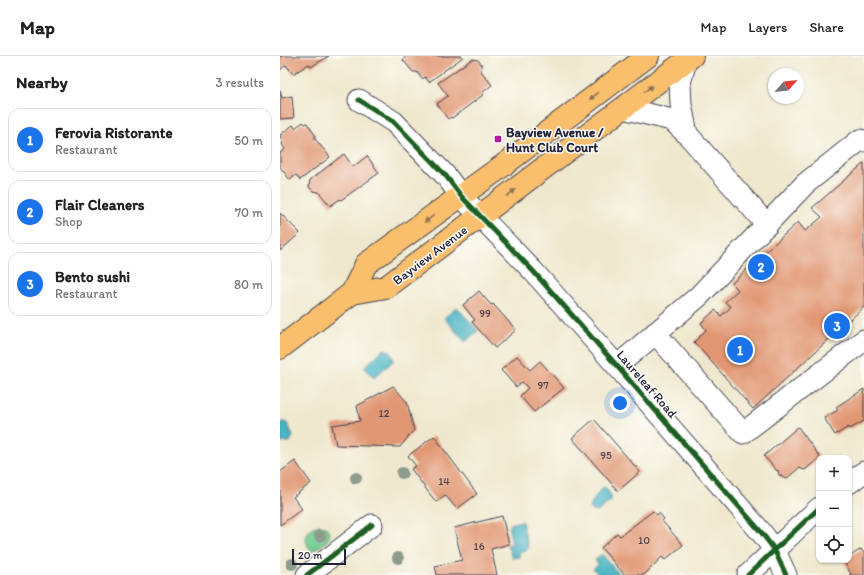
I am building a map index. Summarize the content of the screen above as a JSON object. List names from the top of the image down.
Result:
{
  "streets": {
    "main road": ["Bayview Avenue"],
    "street": ["Laureleaf Road"]
  },
  "crossings": [
    ["Bayview Avenue", "Laureleaf Road"]
  ],
  "places": {
    "transit": ["Bayview Avenue / Hunt Club Court"]
  },
  "house_numbers": [
    "99",
    "97",
    "12",
    "95",
    "14",
    "10",
    "16"
  ],
  "scale_bar": "20 m",
  "north": "top right",
  "page": {
    "header": "Map",
    "nav": ["Map", "Layers", "Share"],
    "heading": ["Nearby", "3 results"],
    "list": [
      {
        "mark": "1",
        "name": "Ferovia Ristorante",
        "note": "Restaurant",
        "value": "50 m"
      },
      {
        "mark": "2",
        "name": "Flair Cleaners",
        "note": "Shop",
        "value": "70 m"
      },
      {
        "mark": "3",
        "name": "Bento sushi",
        "note": "Restaurant",
        "value": "80 m"
      }
    ],
    "pins": ["2", "3", "1"],
    "map_buttons": ["+", "−"],
    "scale": "20 m"
  }
}
